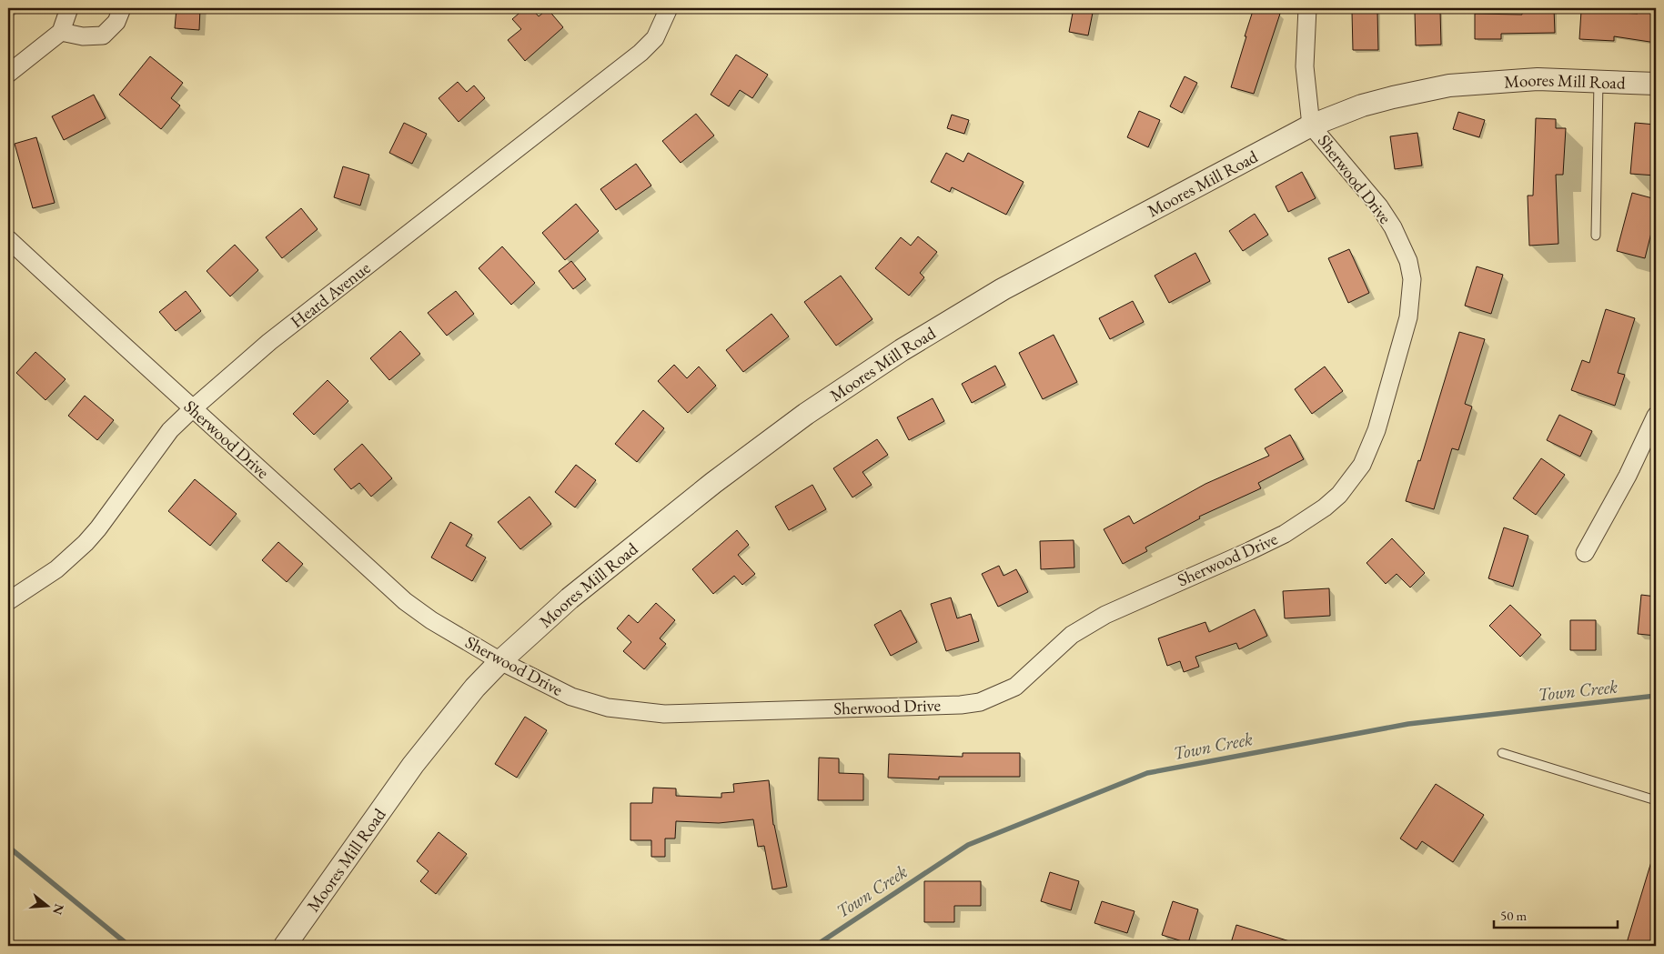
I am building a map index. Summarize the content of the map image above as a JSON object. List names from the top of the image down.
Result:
{
  "streets": {
    "street": ["Moores Mill Road", "Sherwood Drive", "Heard Avenue"]
  },
  "crossings": [
    ["Moores Mill Road", "Sherwood Drive"],
    ["Sherwood Drive", "Heard Avenue"]
  ],
  "water": ["Town Creek"],
  "scale_bar": "50 m",
  "north": "right"
}
